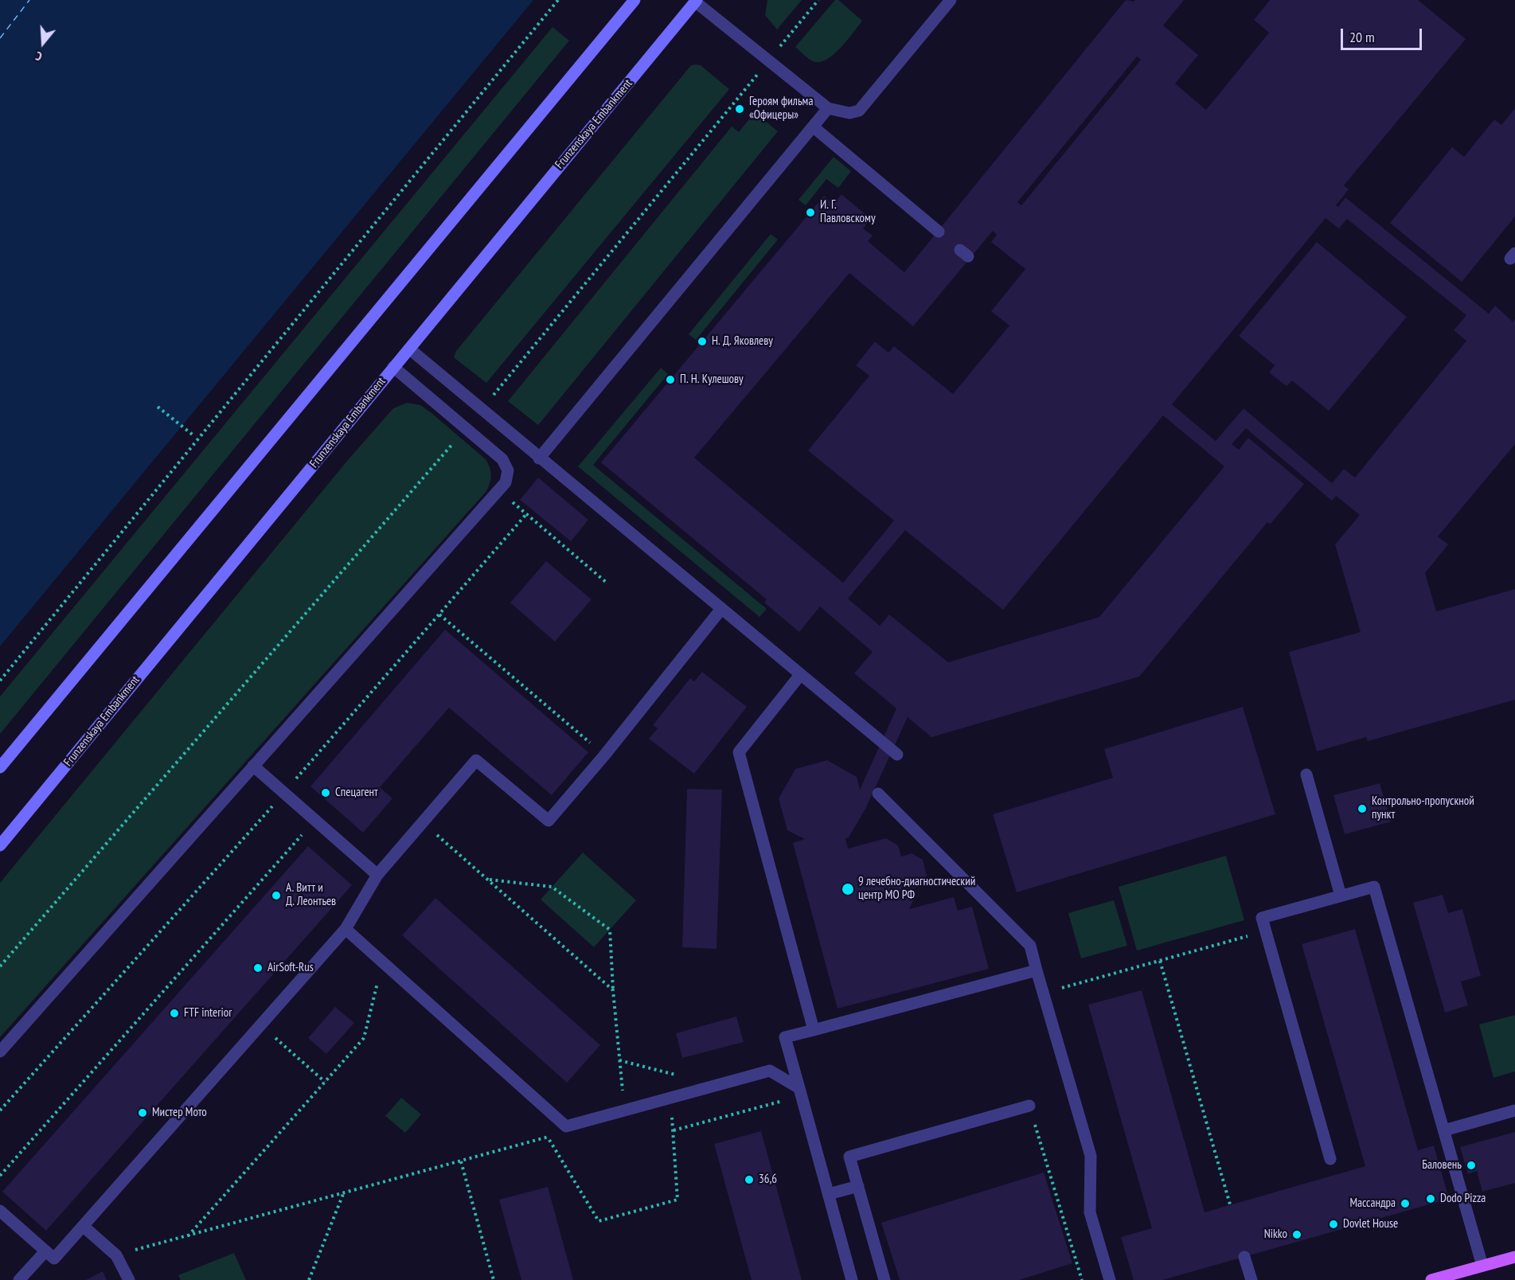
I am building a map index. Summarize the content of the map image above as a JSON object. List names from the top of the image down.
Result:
{
  "streets": {
    "main road": ["Frunzenskaya Embankment"]
  },
  "places": [
    "Героям фильма «Офицеры»",
    "И. Г. Павловскому",
    "Н. Д. Яковлеву",
    "П. Н. Кулешову",
    "Спецагент",
    "Контрольно-пропускной пункт",
    "9 лечебно-диагностический центр МО РФ",
    "А. Витт и Д. Леонтьев",
    "AirSoft-Rus",
    "FTF interior",
    "Мистер Мото",
    "Баловень",
    "36,6",
    "Dodo Pizza",
    "Массандра",
    "Dovlet House",
    "Nikko"
  ],
  "scale_bar": "20 m",
  "north": "bottom"
}
